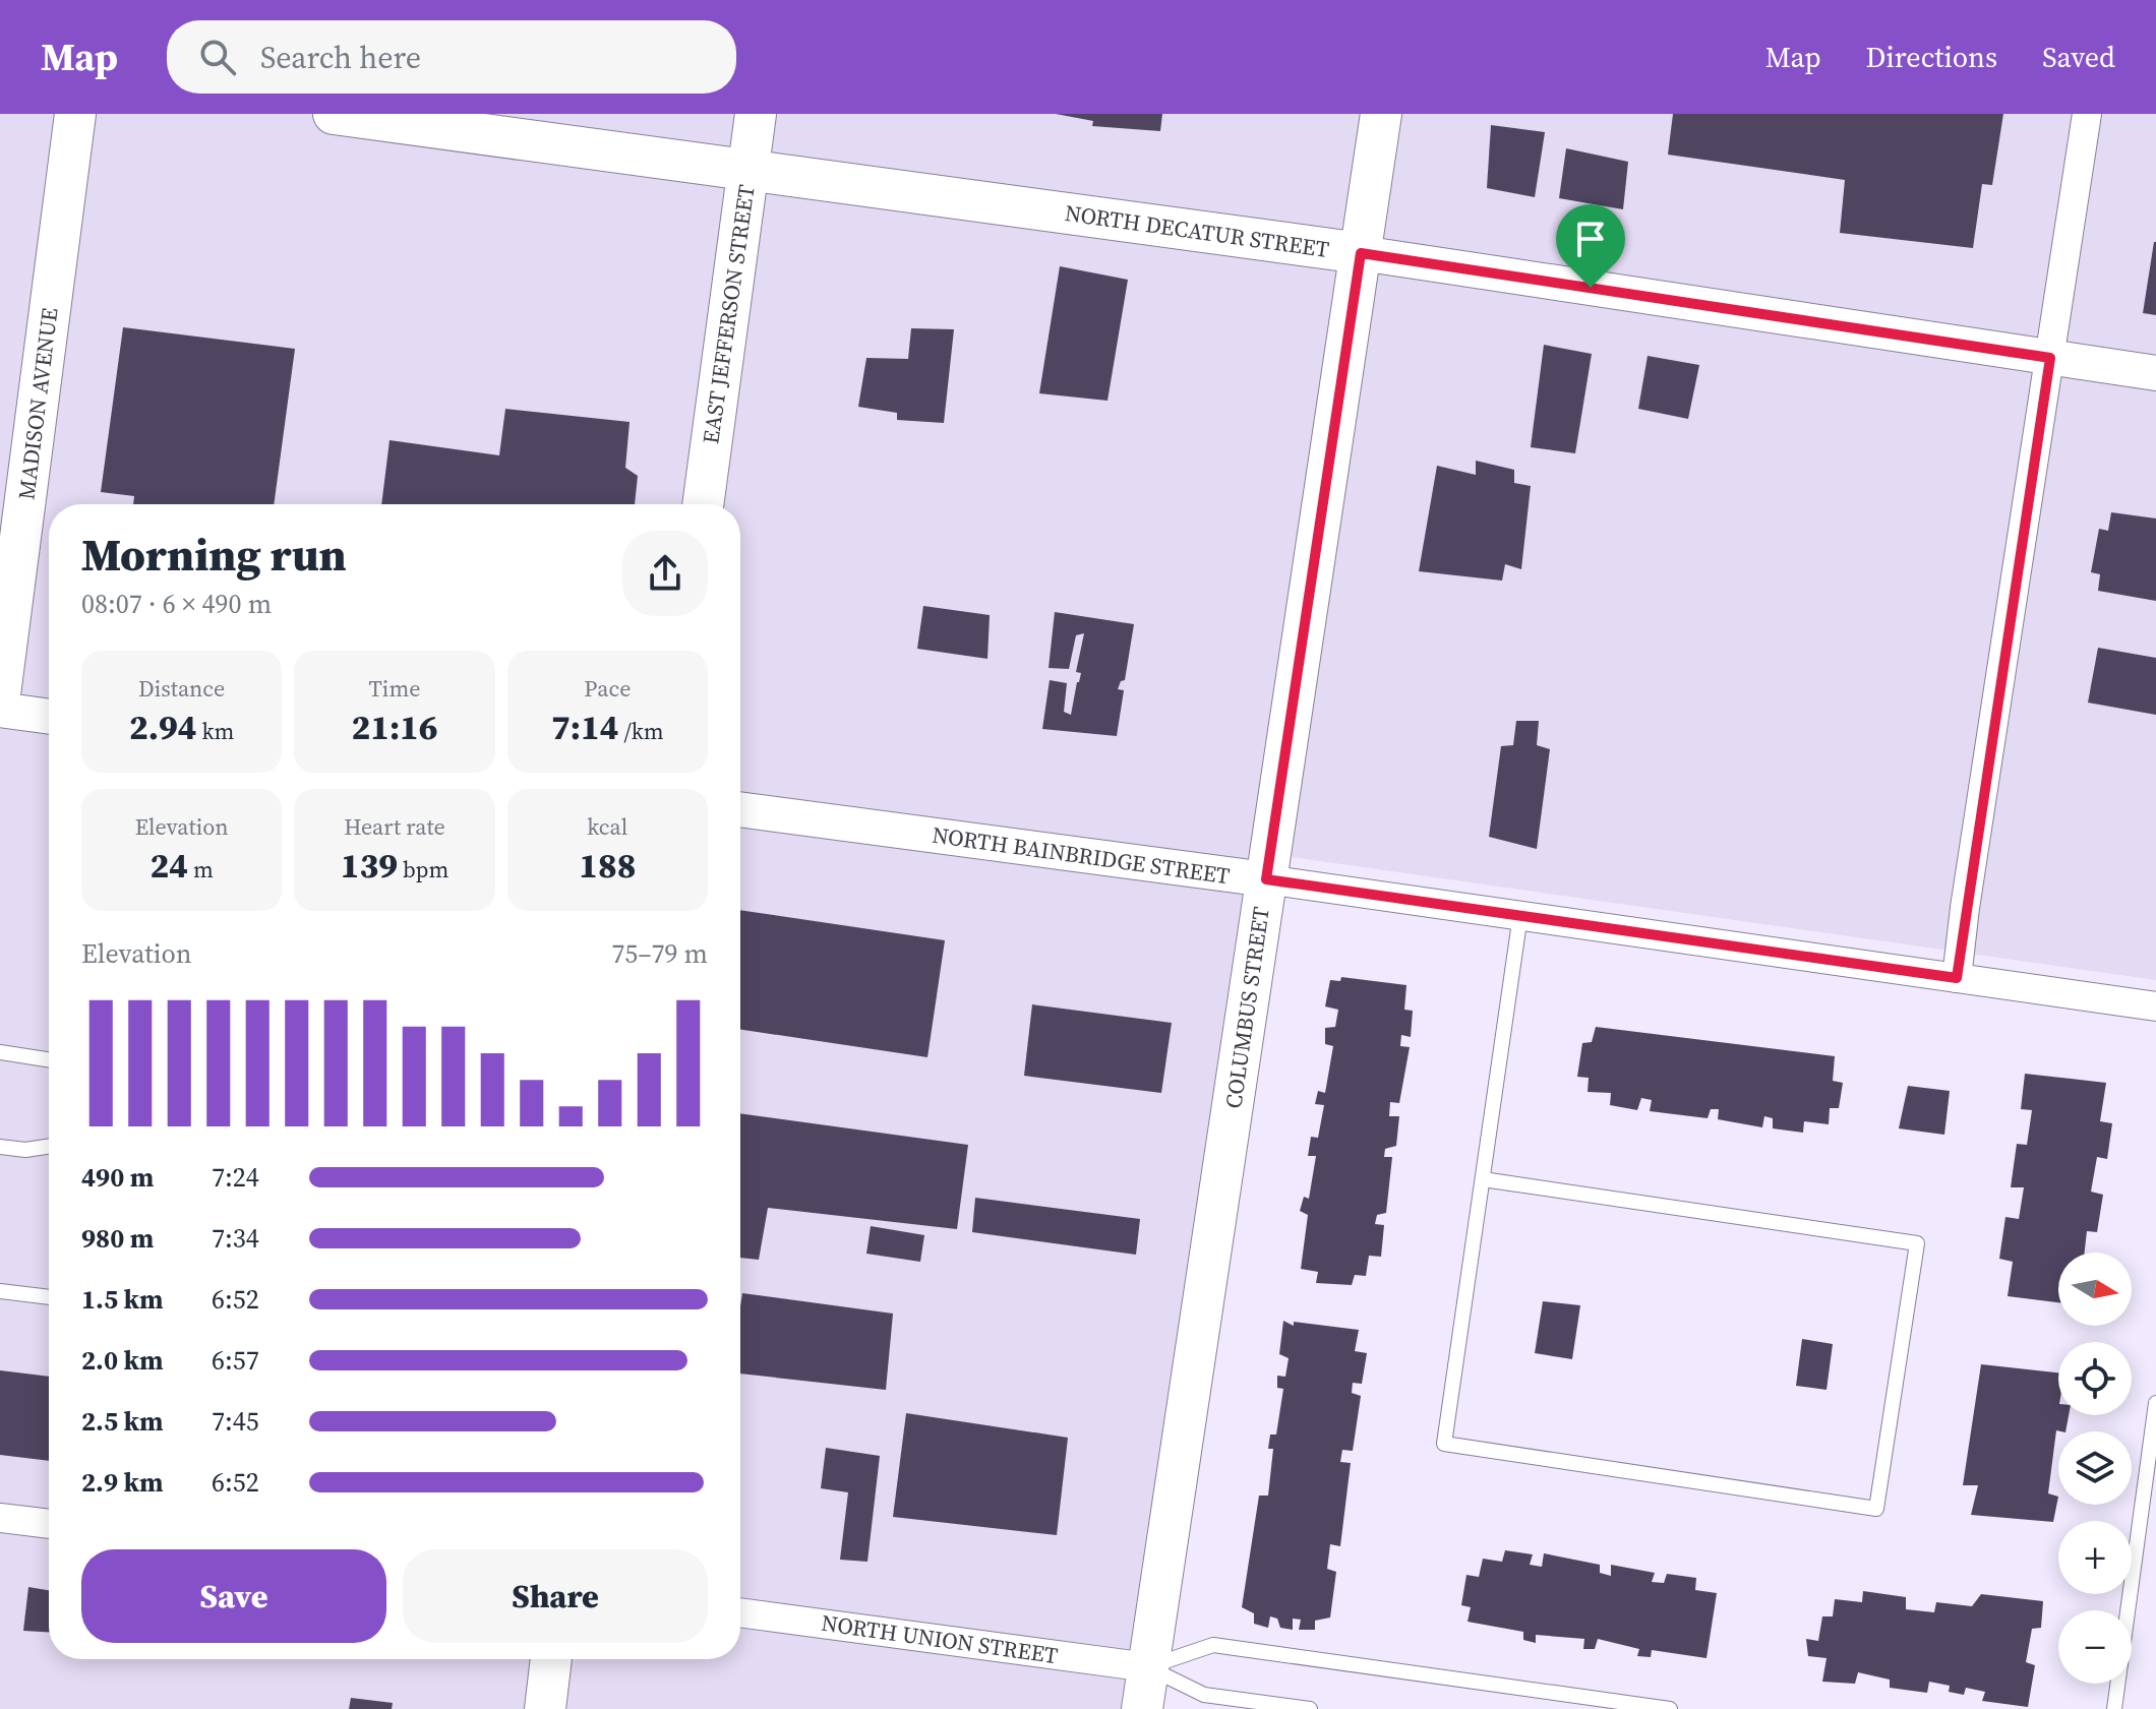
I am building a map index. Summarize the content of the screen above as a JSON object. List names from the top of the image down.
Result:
{
  "streets": {
    "main road": [
      "NORTH DECATUR STREET",
      "EAST JEFFERSON STREET",
      "MADISON AVENUE",
      "COLUMBUS STREET"
    ],
    "street": ["NORTH BAINBRIDGE STREET", "NORTH UNION STREET"]
  },
  "crossings": [
    ["NORTH DECATUR STREET", "EAST JEFFERSON STREET"],
    ["NORTH DECATUR STREET", "COLUMBUS STREET"],
    ["NORTH BAINBRIDGE STREET", "COLUMBUS STREET"],
    ["COLUMBUS STREET", "NORTH UNION STREET"]
  ],
  "north": "right",
  "page": {
    "header": "Map",
    "search": "Search here",
    "nav": ["Map", "Directions", "Saved"],
    "heading": ["Morning run", "08:07 · 6 × 490 m"],
    "stats": [
      ["Distance", "2.94 km"],
      ["Time", "21:16"],
      ["Pace", "7:14 /km"],
      ["Elevation", "24 m"],
      ["Heart rate", "139 bpm"],
      ["kcal", "188"]
    ],
    "chart": ["Elevation", "75–79 m"],
    "list": [
      {
        "name": "490 m",
        "note": "7:24"
      },
      {
        "name": "980 m",
        "note": "7:34"
      },
      {
        "name": "1.5 km",
        "note": "6:52"
      },
      {
        "name": "2.0 km",
        "note": "6:57"
      },
      {
        "name": "2.5 km",
        "note": "7:45"
      },
      {
        "name": "2.9 km",
        "note": "6:52"
      }
    ],
    "map_buttons": ["+", "−"],
    "buttons": ["Save", "Share"]
  }
}
